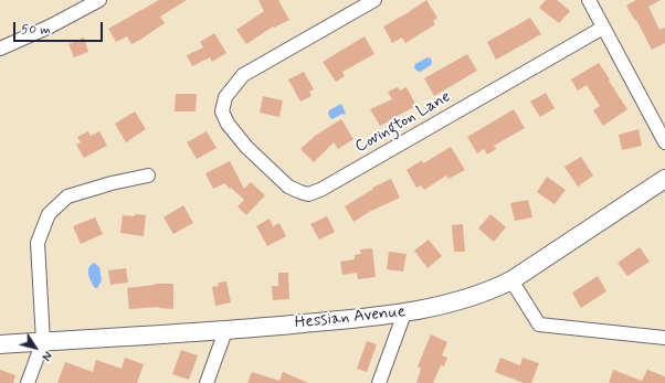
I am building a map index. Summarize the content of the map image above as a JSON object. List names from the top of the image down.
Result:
{
  "streets": {
    "main road": ["Hessian Avenue"],
    "street": ["Covington Lane"]
  },
  "scale_bar": "50 m",
  "north": "bottom right"
}
